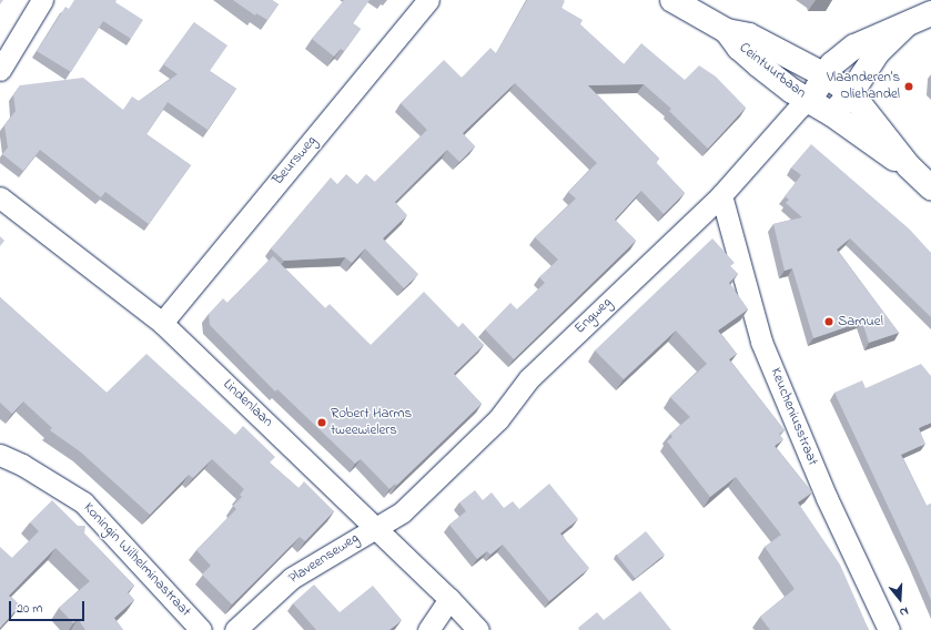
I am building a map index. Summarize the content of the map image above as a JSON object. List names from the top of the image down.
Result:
{
  "streets": {
    "main road": ["Ceintuurbaan"],
    "street": [
      "Beursweg",
      "Engweg",
      "Lindenlaan",
      "Keucheniusstraat",
      "Plaveenseweg",
      "Koningin Wilhelminastraat"
    ]
  },
  "crossings": [
    ["Ceintuurbaan", "Engweg"],
    ["Beursweg", "Lindenlaan"],
    ["Engweg", "Lindenlaan"],
    ["Engweg", "Keucheniusstraat"],
    ["Engweg", "Plaveenseweg"],
    ["Lindenlaan", "Plaveenseweg"]
  ],
  "places": ["Vlaanderen's Oliehandel", "Samuel", "Robert Harms tweewielers"],
  "scale_bar": "20 m",
  "north": "bottom"
}
